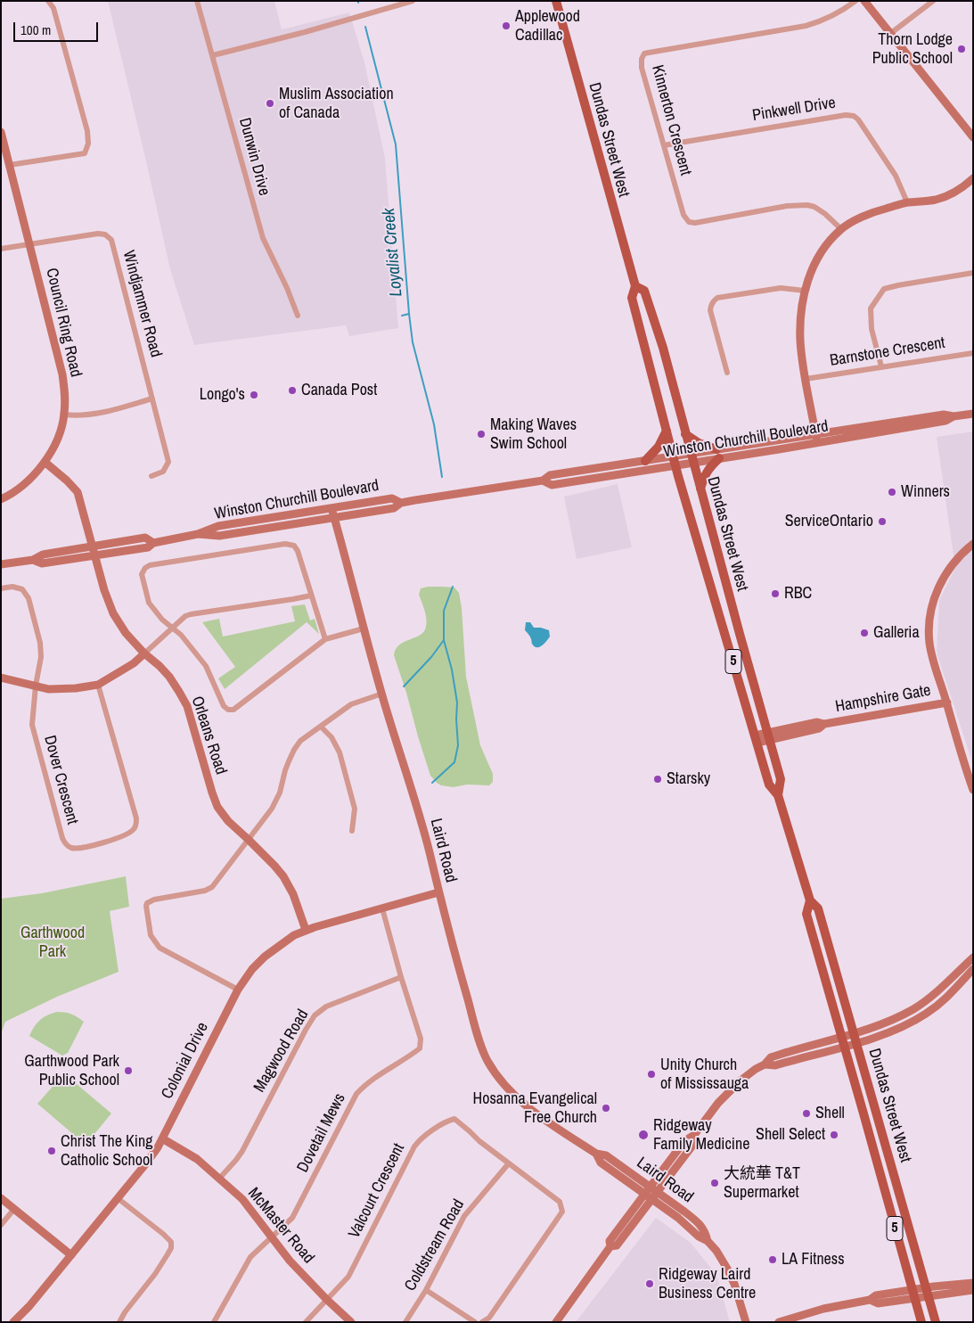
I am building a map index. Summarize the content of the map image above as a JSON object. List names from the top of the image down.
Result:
{
  "streets": {
    "main road": ["Dundas Street West", "5"],
    "street": [
      "Pinkwell Drive",
      "Kinnerton Crescent",
      "Dunwin Drive",
      "Windjammer Road",
      "Council Ring Road",
      "Barnstone Crescent",
      "Winston Churchill Boulevard",
      "Hampshire Gate",
      "Orleans Road",
      "Dover Crescent",
      "Laird Road",
      "Magwood Road",
      "Colonial Drive",
      "Dovetail Mews",
      "Valcourt Crescent",
      "McMaster Road",
      "Coldstream Road"
    ]
  },
  "crossings": [
    ["Pinkwell Drive", "Kinnerton Crescent"],
    ["Dundas Street West", "Winston Churchill Boulevard"],
    ["Dundas Street West", "Hampshire Gate"],
    ["Windjammer Road", "Council Ring Road"],
    ["Council Ring Road", "Orleans Road"],
    ["Winston Churchill Boulevard", "Orleans Road"],
    ["Winston Churchill Boulevard", "Laird Road"],
    ["Orleans Road", "Colonial Drive"],
    ["Laird Road", "Colonial Drive"],
    ["Magwood Road", "Dovetail Mews"],
    ["Magwood Road", "McMaster Road"],
    ["Colonial Drive", "Dovetail Mews"],
    ["Colonial Drive", "McMaster Road"],
    ["Dovetail Mews", "McMaster Road"],
    ["Valcourt Crescent", "McMaster Road"],
    ["Valcourt Crescent", "Coldstream Road"]
  ],
  "water": ["Loyalist Creek"],
  "parks": ["Garthwood Park"],
  "places": [
    "Applewood Cadillac",
    "Thorn Lodge Public School",
    "Muslim Association of Canada",
    "Canada Post",
    "Longo's",
    "Making Waves Swim School",
    "Winners",
    "ServiceOntario",
    "RBC",
    "Galleria",
    "Starsky",
    "Garthwood Park Public School",
    "Unity Church of Mississauga",
    "Hosanna Evangelical Free Church",
    "Shell",
    "Ridgeway Family Medicine",
    "Shell Select",
    "Christ The King Catholic School",
    "大統華 T&T Supermarket",
    "LA Fitness",
    "Ridgeway Laird Business Centre"
  ],
  "scale_bar": "100 m"
}
